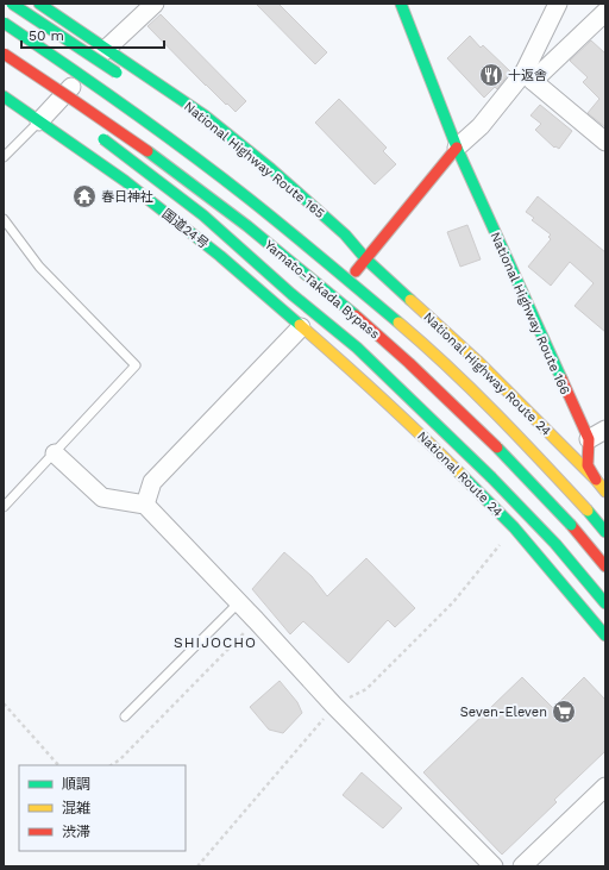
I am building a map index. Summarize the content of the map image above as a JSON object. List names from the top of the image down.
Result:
{
  "streets": {
    "highway": [
      "National Highway Route 165",
      "国道24号",
      "Yamato-Takada Bypass",
      "National Highway Route 166",
      "National Highway Route 24",
      "National Route 24"
    ]
  },
  "crossings": [
    ["National Highway Route 165", "National Highway Route 24"],
    ["国道24号", "National Route 24"],
    ["National Highway Route 166", "National Highway Route 24"]
  ],
  "districts": ["SHIJOCHO"],
  "places": {
    "restaurant": ["十返舎"],
    "temple": ["春日神社"],
    "supermarket": ["Seven-Eleven"]
  },
  "legend": ["順調", "混雑", "渋滞"],
  "scale_bar": "50 m"
}
